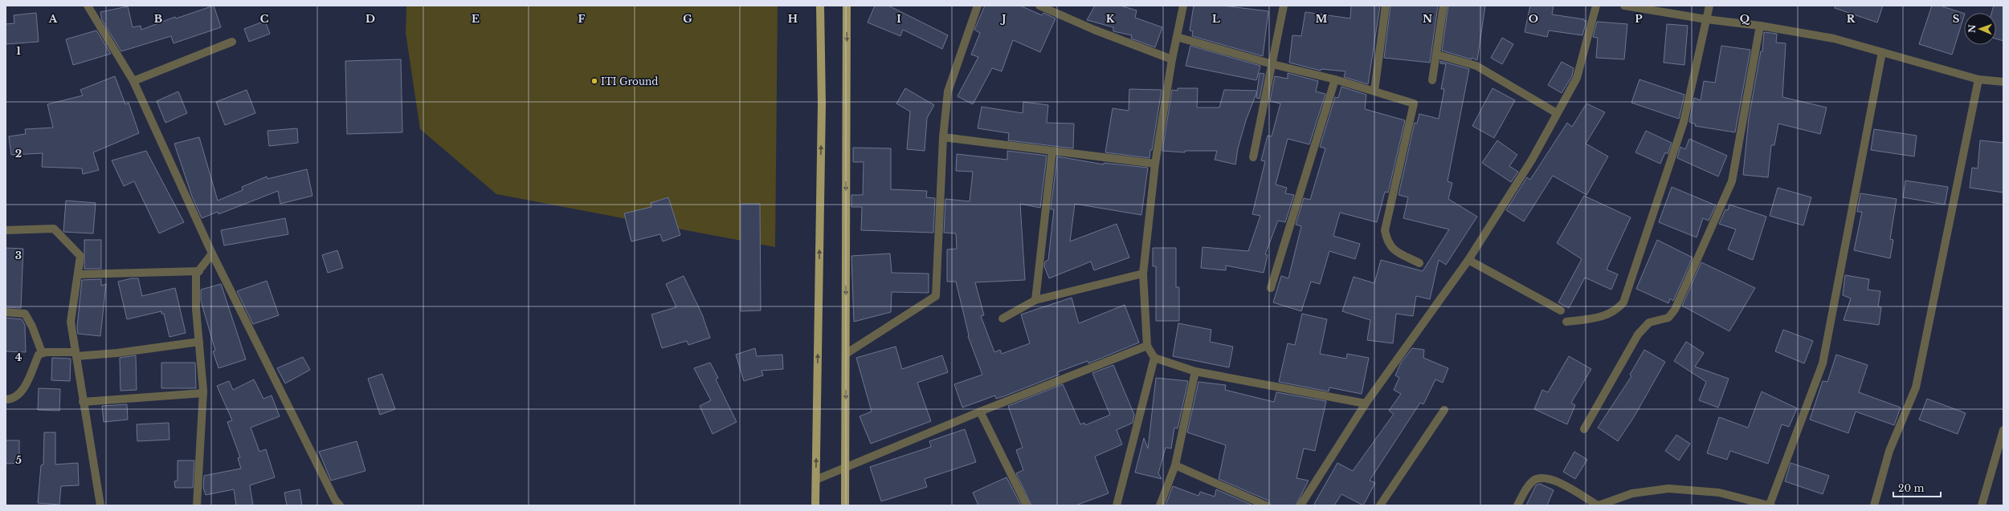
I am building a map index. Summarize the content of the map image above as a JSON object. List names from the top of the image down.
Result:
{
  "places": ["ITI Ground"],
  "scale_bar": "20 m",
  "north": "left",
  "grid": {
    "columns": [
      "A",
      "B",
      "C",
      "D",
      "E",
      "F",
      "G",
      "H",
      "I",
      "J",
      "K",
      "L",
      "M",
      "N",
      "O",
      "P",
      "Q",
      "R",
      "S"
    ],
    "rows": [
      "1",
      "2",
      "3",
      "4",
      "5"
    ]
  }
}
